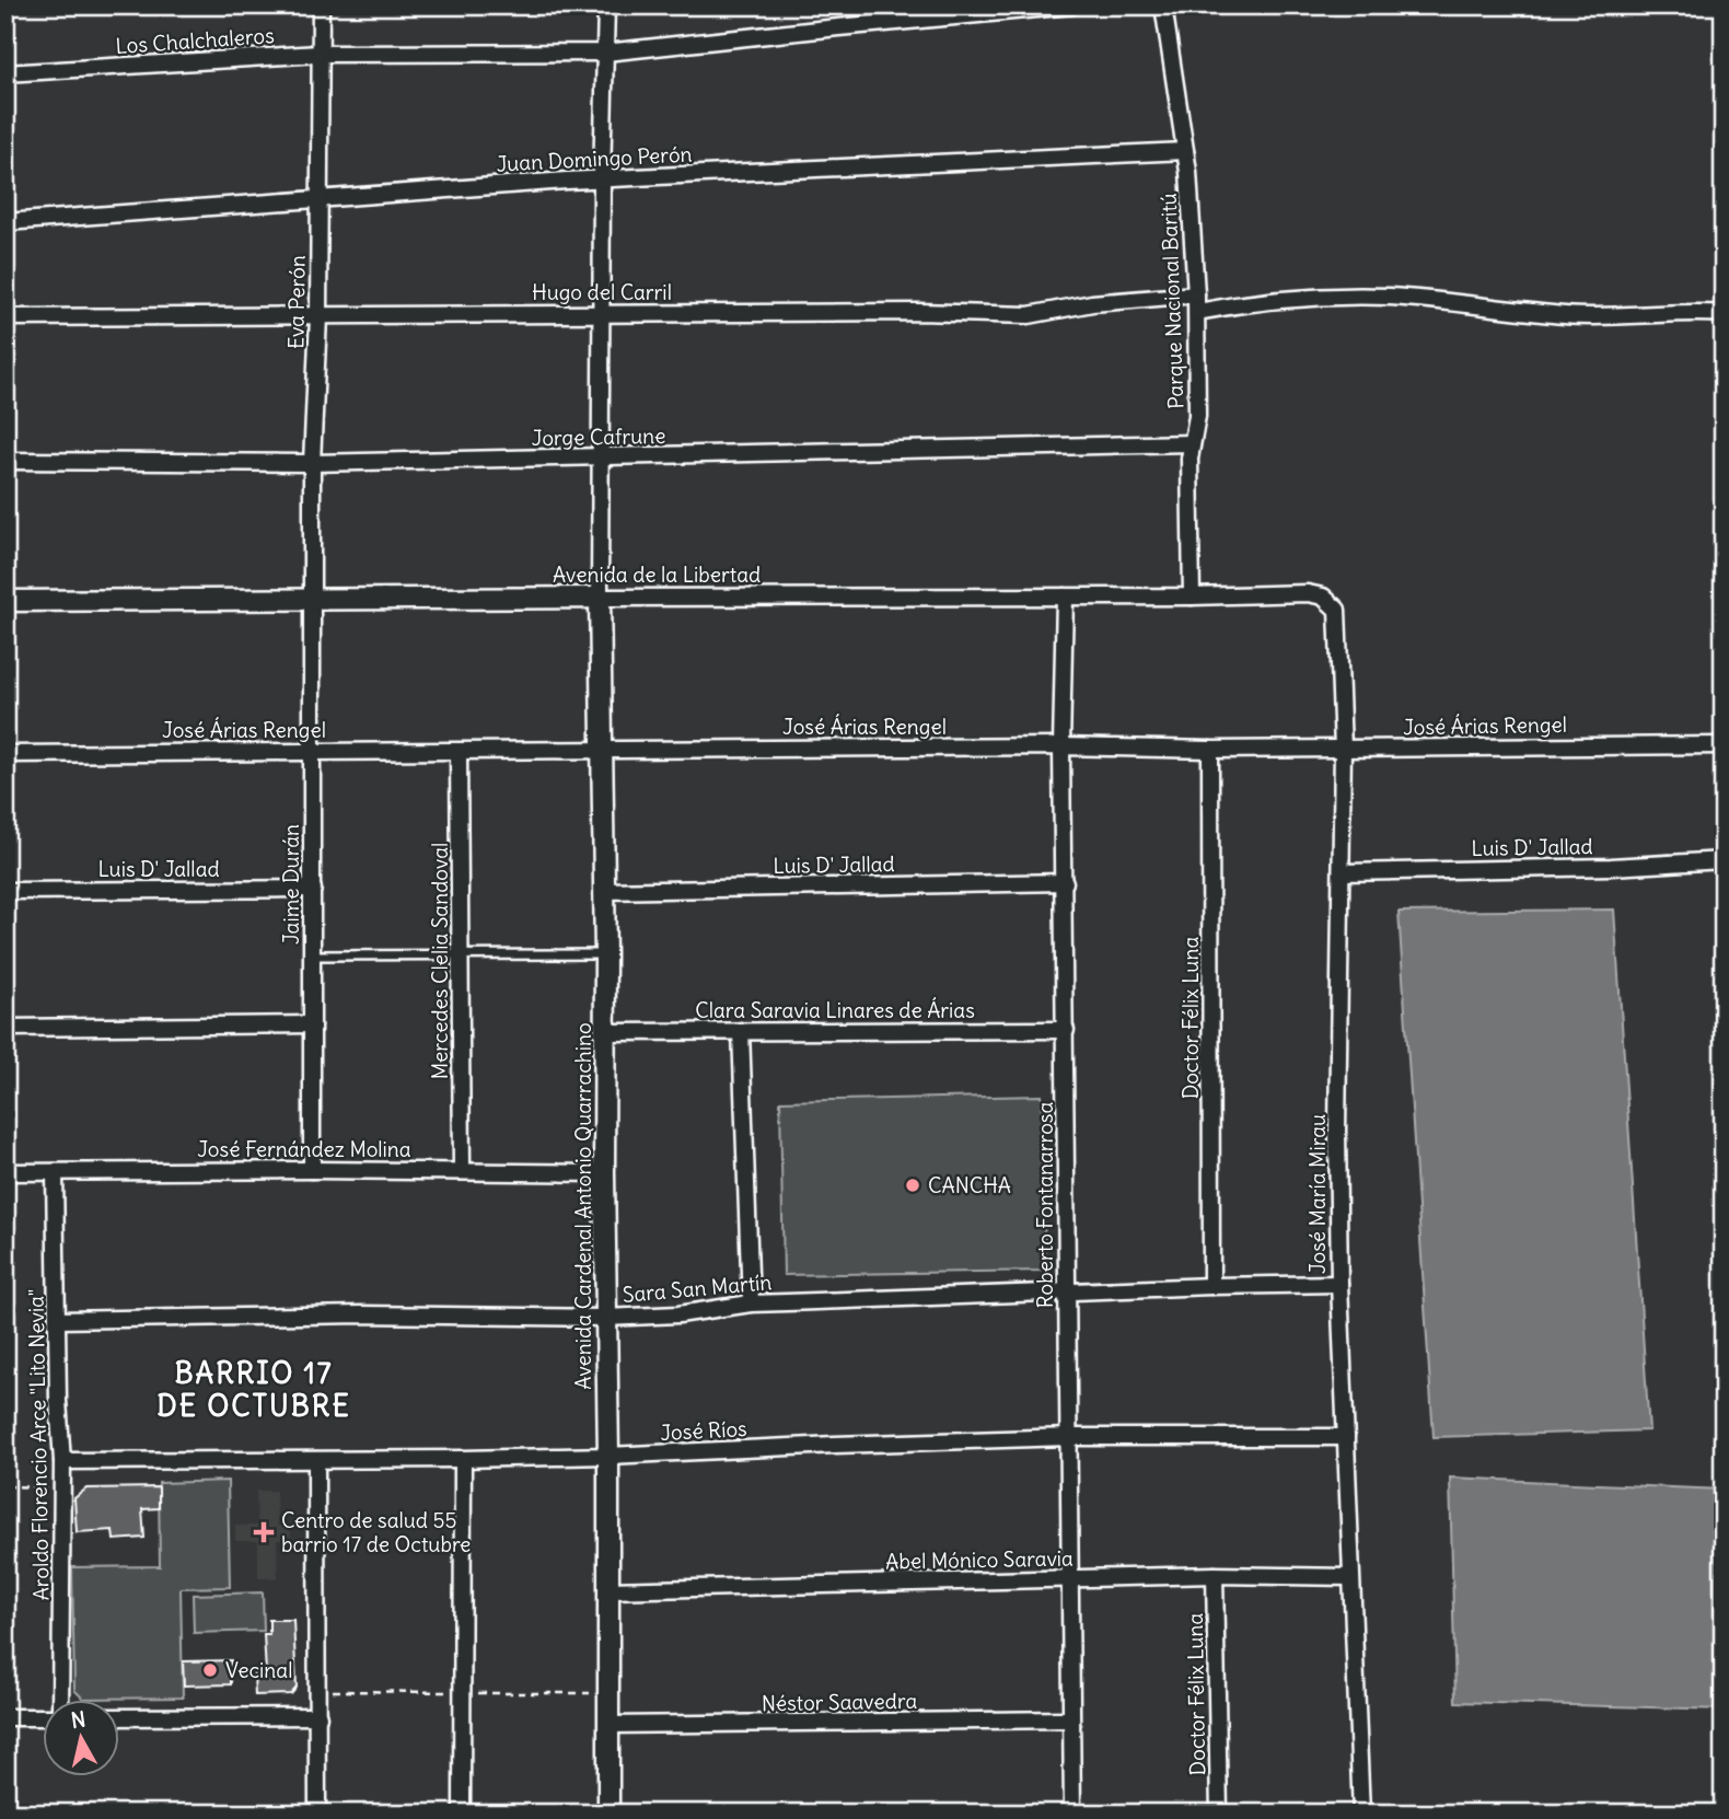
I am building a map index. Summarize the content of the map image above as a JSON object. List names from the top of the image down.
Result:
{
  "streets": {
    "street": [
      "Los Chalchaleros",
      "Juan Domingo Perón",
      "Hugo del Carril",
      "Parque Nacional Baritú",
      "Eva Perón",
      "Jorge Cafrune",
      "Avenida de la Libertad",
      "José Árias Rengel",
      "Luis D' Jallad",
      "Jaime Durán",
      "Mercedes Clelia Sandoval",
      "Clara Saravia Linares de Árias",
      "Doctor Félix Luna",
      "José Fernández Molina",
      "José María Mirau",
      "Roberto Fontanarrosa",
      "Avenida Cardenal Antonio Quarrachino",
      "Sara San Martín",
      "José Ríos",
      "Aroldo Florencio Arce \"Lito Nevia\"",
      "Abel Mónico Saravia",
      "Néstor Saavedra"
    ]
  },
  "crossings": [
    ["Los Chalchaleros", "Eva Perón"],
    ["Juan Domingo Perón", "Parque Nacional Baritú"],
    ["Juan Domingo Perón", "Eva Perón"],
    ["Hugo del Carril", "Parque Nacional Baritú"],
    ["Hugo del Carril", "Eva Perón"],
    ["Parque Nacional Baritú", "Jorge Cafrune"],
    ["Parque Nacional Baritú", "Avenida de la Libertad"],
    ["Eva Perón", "Jorge Cafrune"],
    ["Eva Perón", "Avenida de la Libertad"],
    ["Eva Perón", "Jaime Durán"],
    ["Avenida de la Libertad", "Jaime Durán"],
    ["Avenida de la Libertad", "José María Mirau"],
    ["Avenida de la Libertad", "Roberto Fontanarrosa"],
    ["Avenida de la Libertad", "Avenida Cardenal Antonio Quarrachino"],
    ["José Árias Rengel", "Jaime Durán"],
    ["José Árias Rengel", "Mercedes Clelia Sandoval"],
    ["José Árias Rengel", "Doctor Félix Luna"],
    ["José Árias Rengel", "José María Mirau"],
    ["José Árias Rengel", "Roberto Fontanarrosa"],
    ["José Árias Rengel", "Avenida Cardenal Antonio Quarrachino"],
    ["Luis D' Jallad", "Jaime Durán"],
    ["Luis D' Jallad", "José María Mirau"],
    ["Luis D' Jallad", "Roberto Fontanarrosa"],
    ["Luis D' Jallad", "Avenida Cardenal Antonio Quarrachino"],
    ["Jaime Durán", "José Fernández Molina"],
    ["Mercedes Clelia Sandoval", "José Fernández Molina"],
    ["Clara Saravia Linares de Árias", "Roberto Fontanarrosa"],
    ["Clara Saravia Linares de Árias", "Avenida Cardenal Antonio Quarrachino"],
    ["Doctor Félix Luna", "Sara San Martín"],
    ["Doctor Félix Luna", "Abel Mónico Saravia"],
    ["José Fernández Molina", "Avenida Cardenal Antonio Quarrachino"],
    ["José Fernández Molina", "Aroldo Florencio Arce \"Lito Nevia\""],
    ["José María Mirau", "Sara San Martín"],
    ["José María Mirau", "José Ríos"],
    ["José María Mirau", "Abel Mónico Saravia"],
    ["Roberto Fontanarrosa", "Sara San Martín"],
    ["Roberto Fontanarrosa", "José Ríos"],
    ["Roberto Fontanarrosa", "Abel Mónico Saravia"],
    ["Roberto Fontanarrosa", "Néstor Saavedra"],
    ["Avenida Cardenal Antonio Quarrachino", "Sara San Martín"],
    ["Avenida Cardenal Antonio Quarrachino", "José Ríos"],
    ["Avenida Cardenal Antonio Quarrachino", "Abel Mónico Saravia"],
    ["Avenida Cardenal Antonio Quarrachino", "Néstor Saavedra"],
    ["Sara San Martín", "Aroldo Florencio Arce \"Lito Nevia\""],
    ["José Ríos", "Aroldo Florencio Arce \"Lito Nevia\""]
  ],
  "districts": ["BARRIO 17 DE OCTUBRE"],
  "places": {
    "other": ["CANCHA", "Vecinal"],
    "health": ["Centro de salud 55 barrio 17 de Octubre"]
  },
  "north": "top"
}
